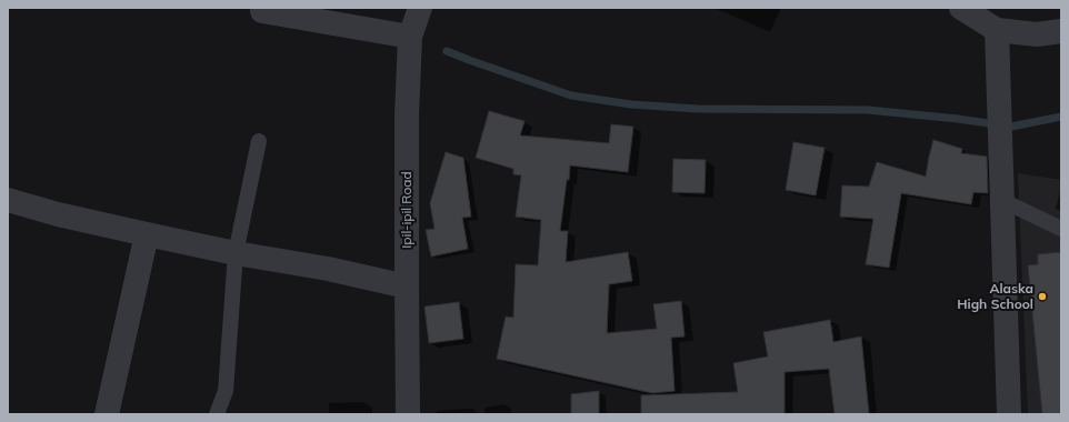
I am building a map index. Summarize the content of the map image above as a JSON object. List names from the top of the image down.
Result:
{
  "streets": {
    "street": ["Ipil-ipil Road"]
  },
  "places": ["Alaska High School"]
}
